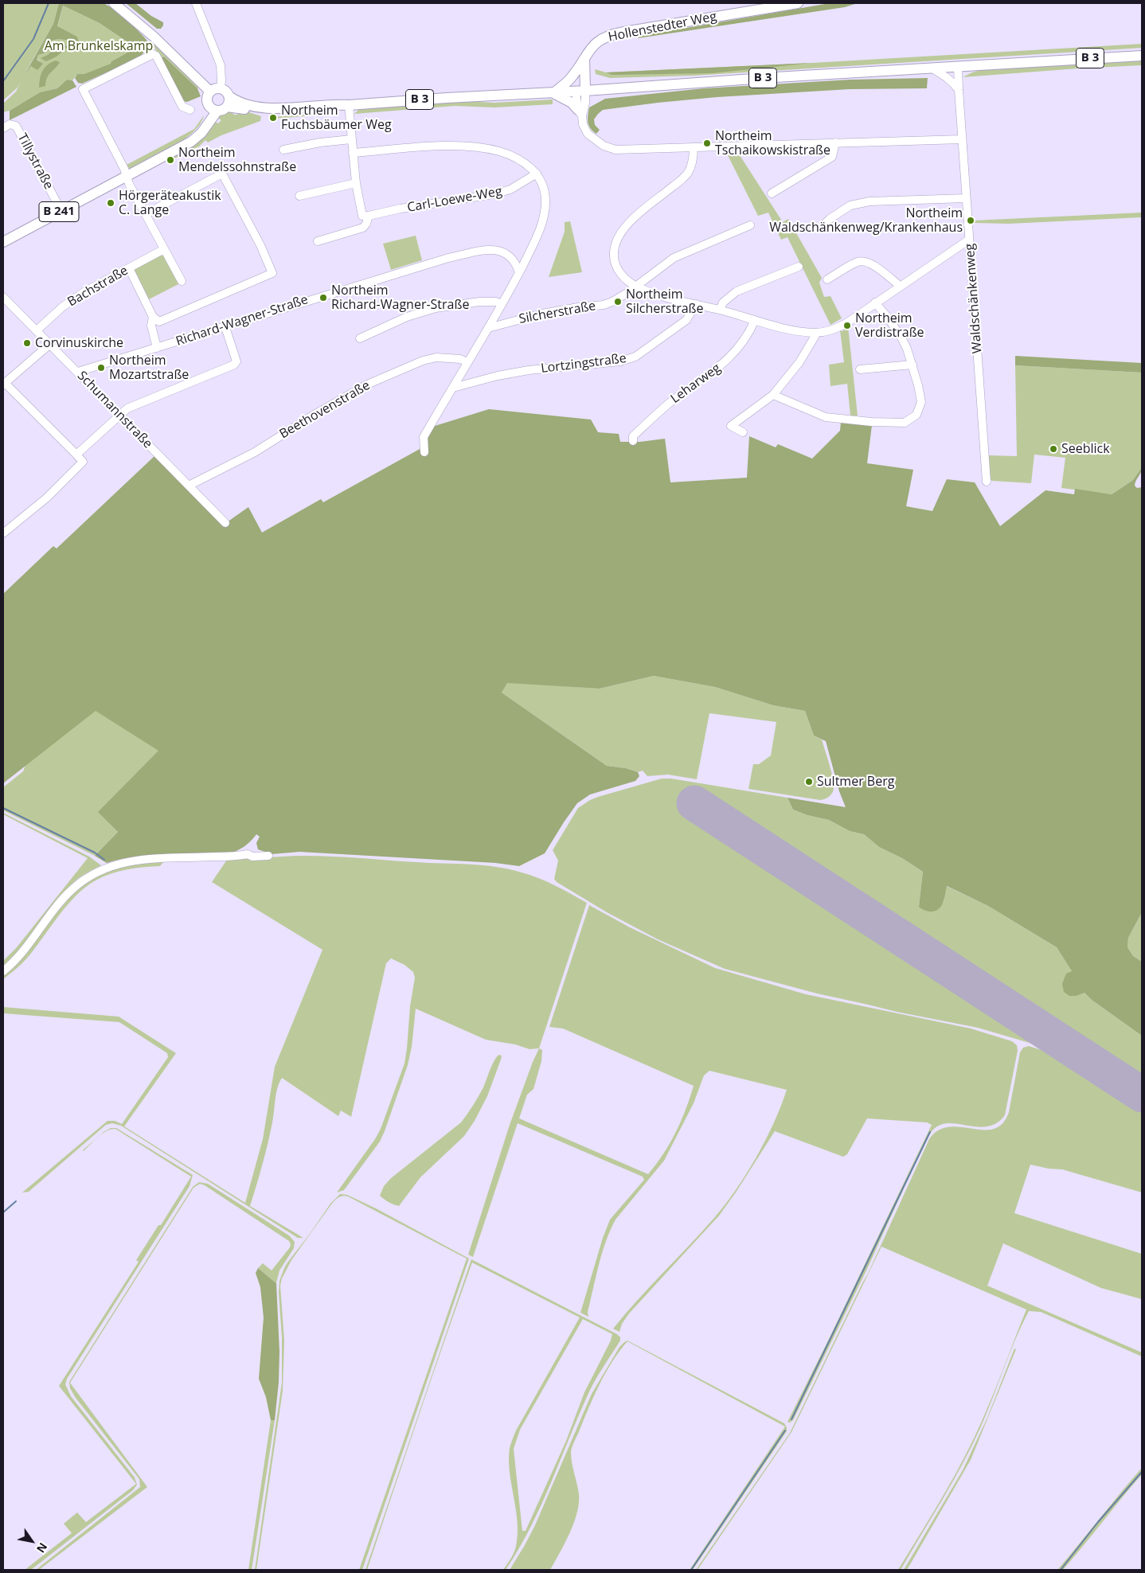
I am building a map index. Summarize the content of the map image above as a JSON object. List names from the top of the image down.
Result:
{
  "streets": {
    "main road": ["Hollenstedter Weg", "B 3", "B 241"],
    "street": [
      "Tillystraße",
      "Carl-Loewe-Weg",
      "Bachstraße",
      "Waldschänkenweg",
      "Silcherstraße",
      "Richard-Wagner-Straße",
      "Lortzingstraße",
      "Leharweg",
      "Schumannstraße",
      "Beethovenstraße"
    ]
  },
  "crossings": [
    ["B 3", "B 241"],
    ["B 3", "Waldschänkenweg"],
    ["Tillystraße", "B 241"],
    ["Bachstraße", "Schumannstraße"],
    ["Richard-Wagner-Straße", "Schumannstraße"],
    ["Schumannstraße", "Beethovenstraße"]
  ],
  "parks": ["Am Brunkelskamp"],
  "places": [
    "Northeim Fuchsbäumer Weg",
    "Northeim Tschaikowskistraße",
    "Northeim Mendelssohnstraße",
    "Hörgeräteakustik C. Lange",
    "Northeim Waldschänkenweg/Krankenhaus",
    "Northeim Richard-Wagner-Straße",
    "Northeim Silcherstraße",
    "Northeim Verdistraße",
    "Corvinuskirche",
    "Northeim Mozartstraße",
    "Seeblick",
    "Sultmer Berg"
  ],
  "north": "bottom right"
}
